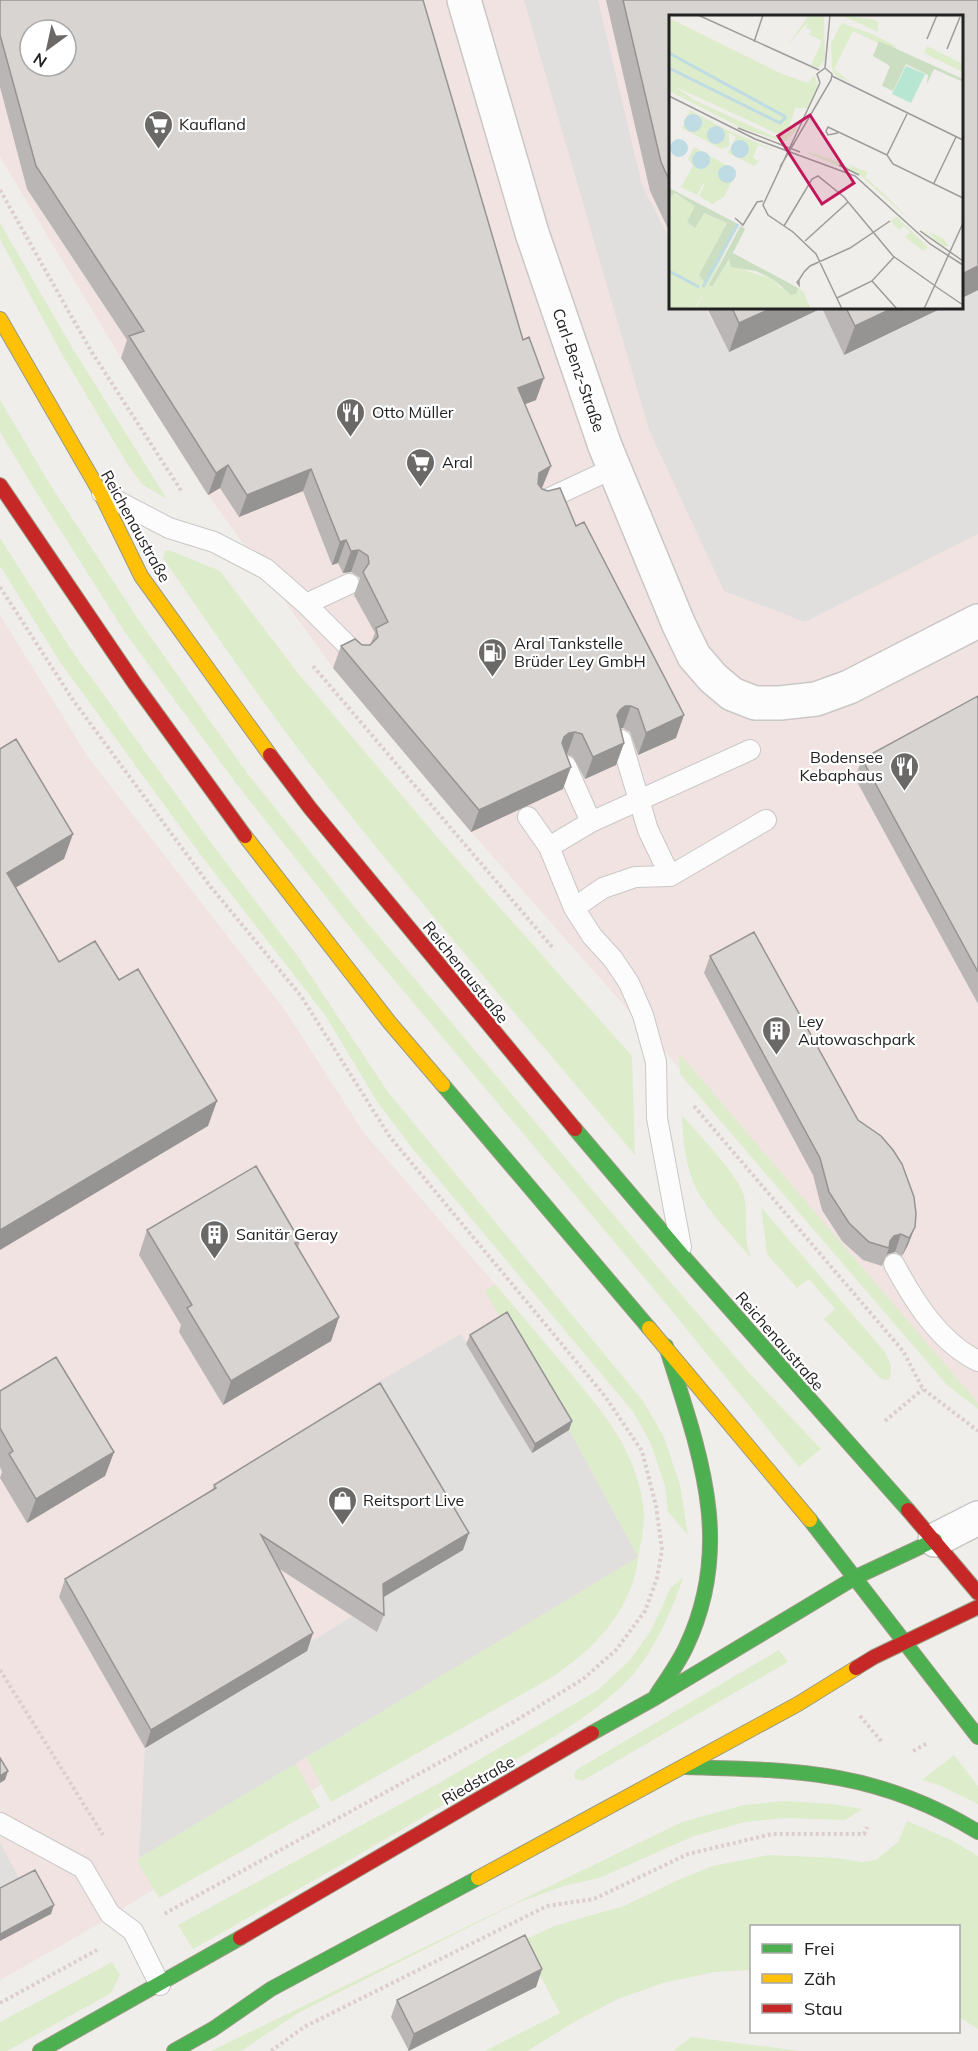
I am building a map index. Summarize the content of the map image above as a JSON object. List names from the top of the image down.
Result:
{
  "streets": {
    "main road": ["Reichenaustraße", "Riedstraße"],
    "street": ["Carl-Benz-Straße"]
  },
  "crossings": [
    ["Reichenaustraße", "Riedstraße"]
  ],
  "places": {
    "supermarket": ["Kaufland", "Aral"],
    "restaurant": ["Otto Müller", "Bodensee Kebaphaus"],
    "fuel station": ["Aral Tankstelle Brüder Ley GmbH"],
    "building": ["Ley Autowaschpark", "Sanitär Geray"],
    "shop": ["Reitsport Live"]
  },
  "legend": ["Frei", "Zäh", "Stau"],
  "north": "bottom left"
}
